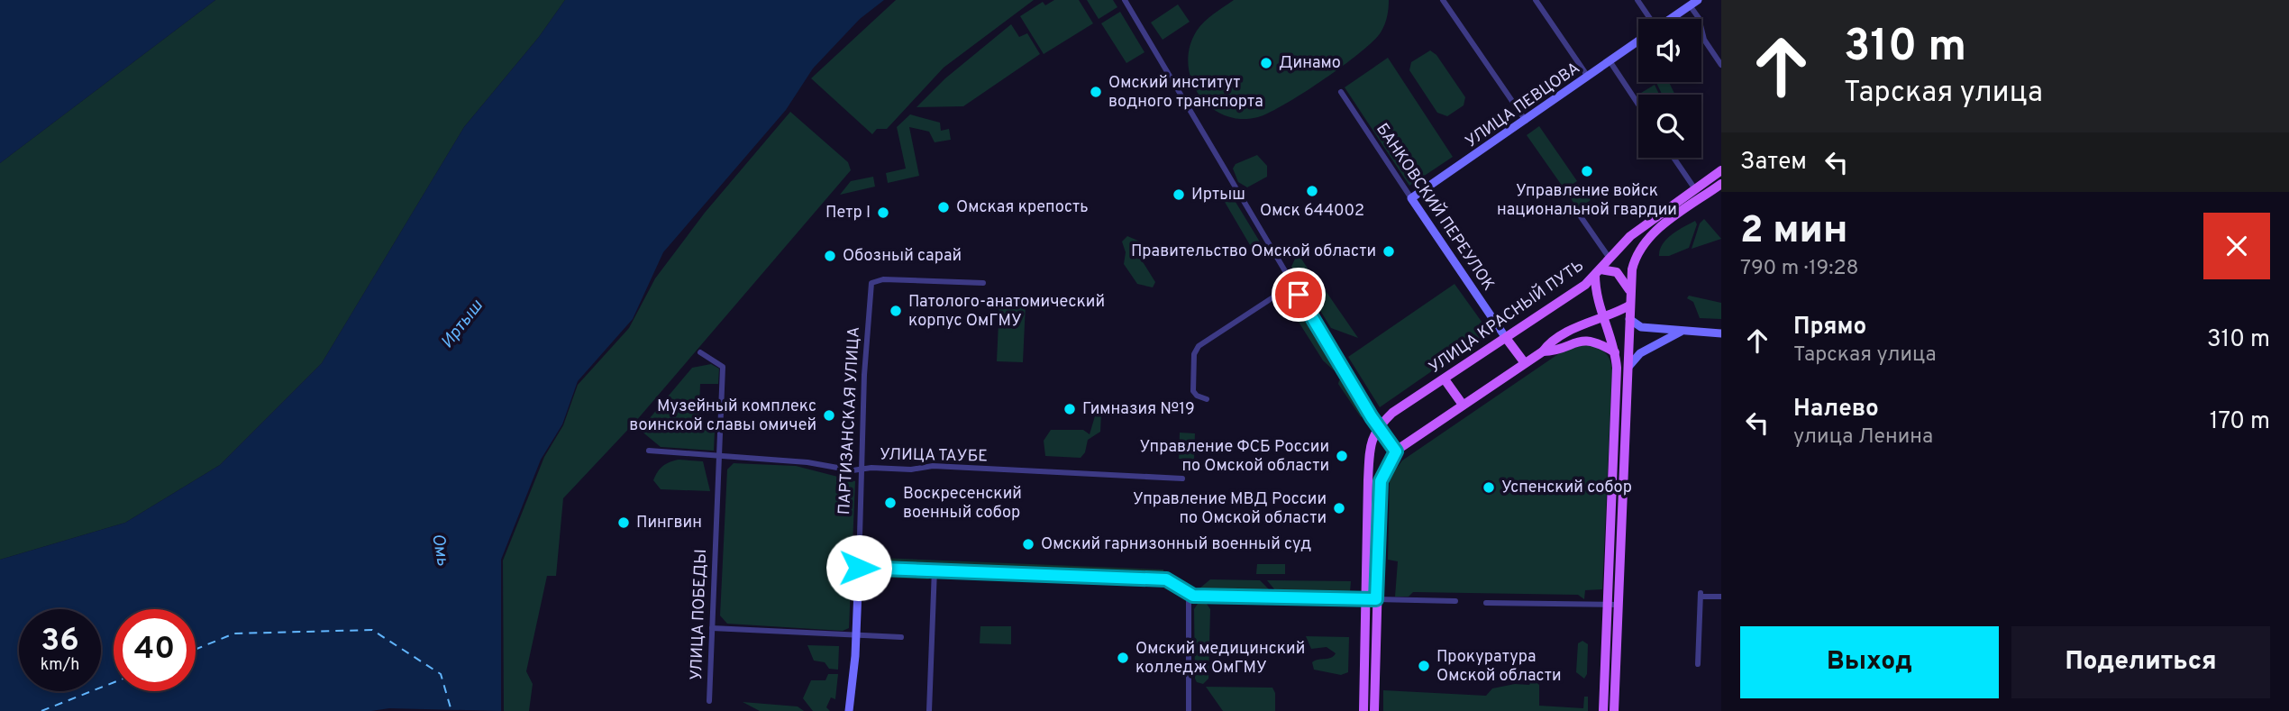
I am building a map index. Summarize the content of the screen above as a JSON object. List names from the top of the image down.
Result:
{
  "streets": {
    "main road": ["УЛИЦА КРАСНЫЙ ПУТЬ"],
    "street": [
      "УЛИЦА ПЕВЦОВА",
      "БАНКОВСКИЙ ПЕРЕУЛОК",
      "ПАРТИЗАНСКАЯ УЛИЦА",
      "УЛИЦА ТАУБЕ",
      "УЛИЦА ПОБЕДЫ"
    ]
  },
  "crossings": [
    ["УЛИЦА ПЕВЦОВА", "БАНКОВСКИЙ ПЕРЕУЛОК"],
    ["БАНКОВСКИЙ ПЕРЕУЛОК", "УЛИЦА КРАСНЫЙ ПУТЬ"],
    ["ПАРТИЗАНСКАЯ УЛИЦА", "УЛИЦА ТАУБЕ"],
    ["УЛИЦА ТАУБЕ", "УЛИЦА ПОБЕДЫ"]
  ],
  "water": ["Иртыш", "Омь"],
  "places": [
    "Динамо",
    "Омский институт водного транспорта",
    "Управление войск национальной гвардии",
    "Омск 644002",
    "Иртыш",
    "Омская крепость",
    "Петр I",
    "Правительство Омской области",
    "Обозный сарай",
    "Патолого-анатомический корпус ОмГМУ",
    "Гимназия №19",
    "Музейный комплекс воинской славы омичей",
    "Управление ФСБ России по Омской области",
    "Успенский собор",
    "Воскресенский военный собор",
    "Управление МВД России по Омской области",
    "Пингвин",
    "Омский гарнизонный военный суд",
    "Омский медицинский колледж ОмГМУ",
    "Прокуратура Омской области"
  ],
  "page": {
    "turn": ["310 m", "Тарская улица"],
    "then": "Затем",
    "heading": ["2 мин", "790 m · 19:28"],
    "list": [
      {
        "name": "Прямо",
        "note": "Тарская улица",
        "value": "310 m"
      },
      {
        "name": "Налево",
        "note": "улица Ленина",
        "value": "170 m"
      }
    ],
    "speed": "36 km/h",
    "limit": "40",
    "buttons": ["Выход", "Поделиться"]
  }
}
